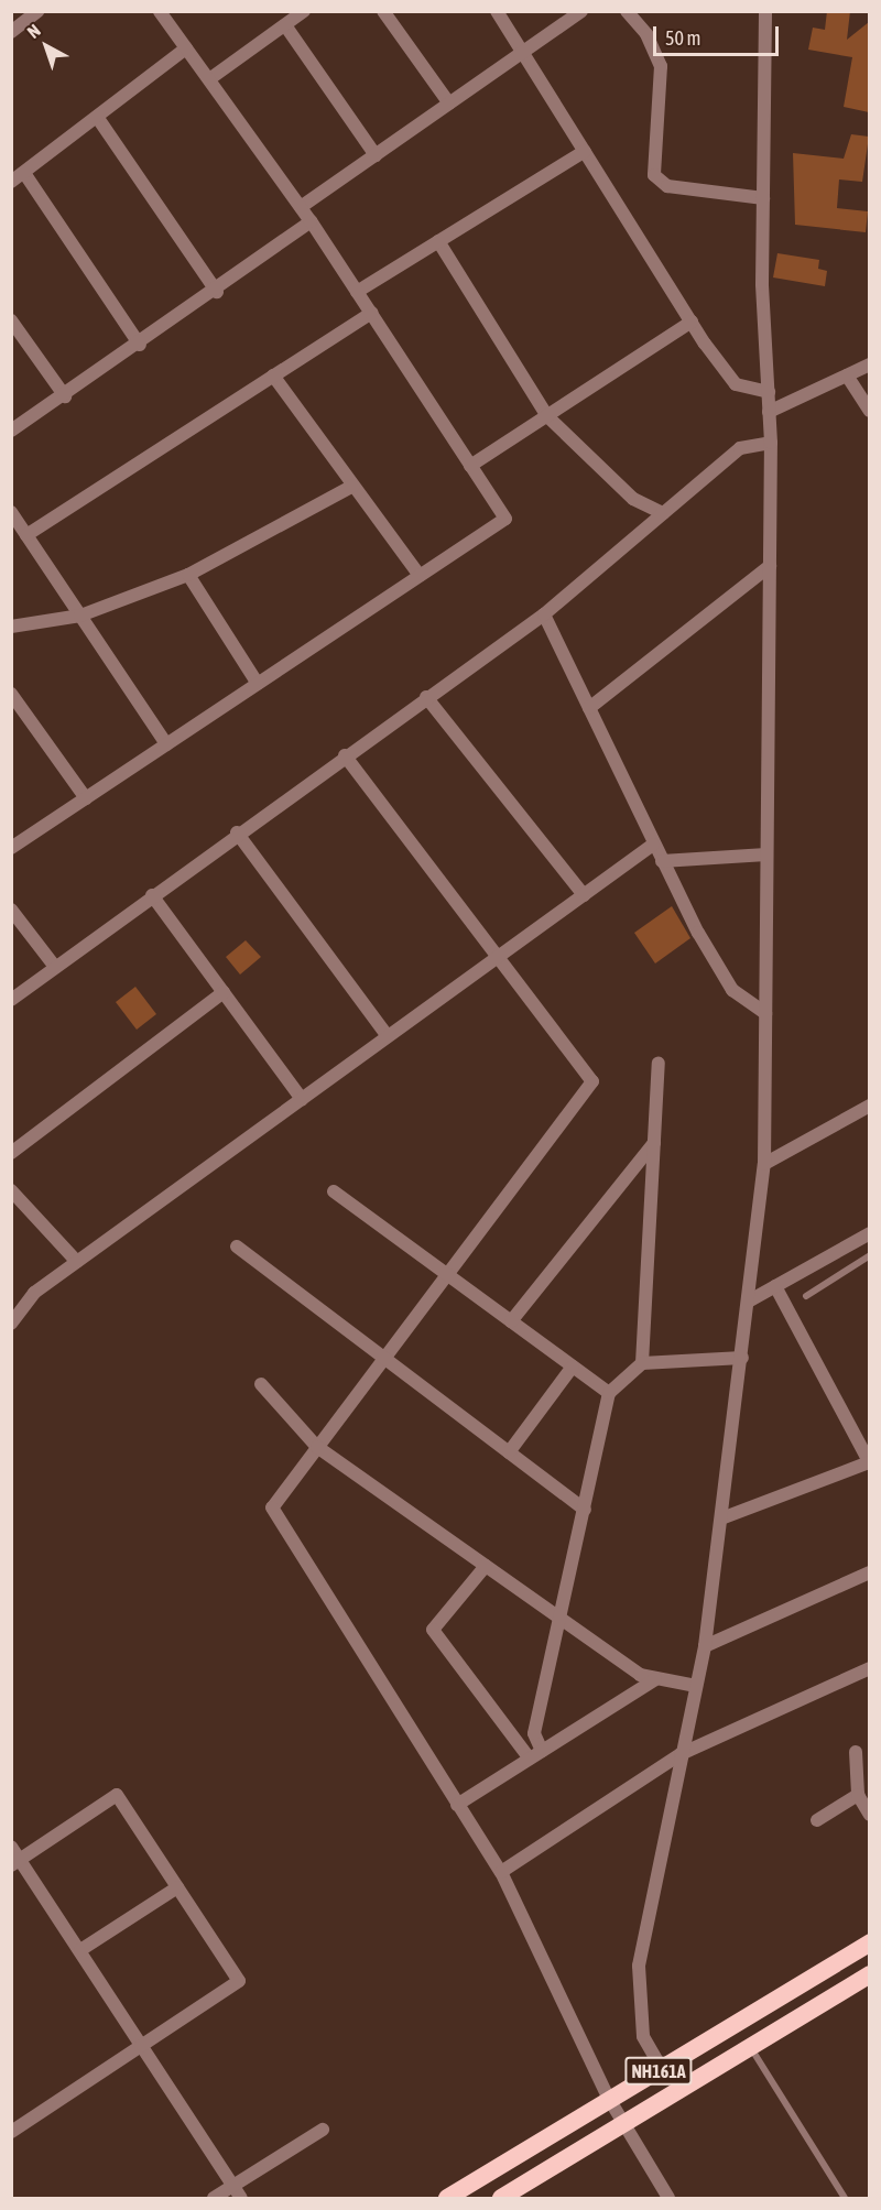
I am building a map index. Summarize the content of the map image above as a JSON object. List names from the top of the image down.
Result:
{
  "streets": {
    "highway": ["NH161A"]
  },
  "scale_bar": "50 m",
  "north": "top left"
}
